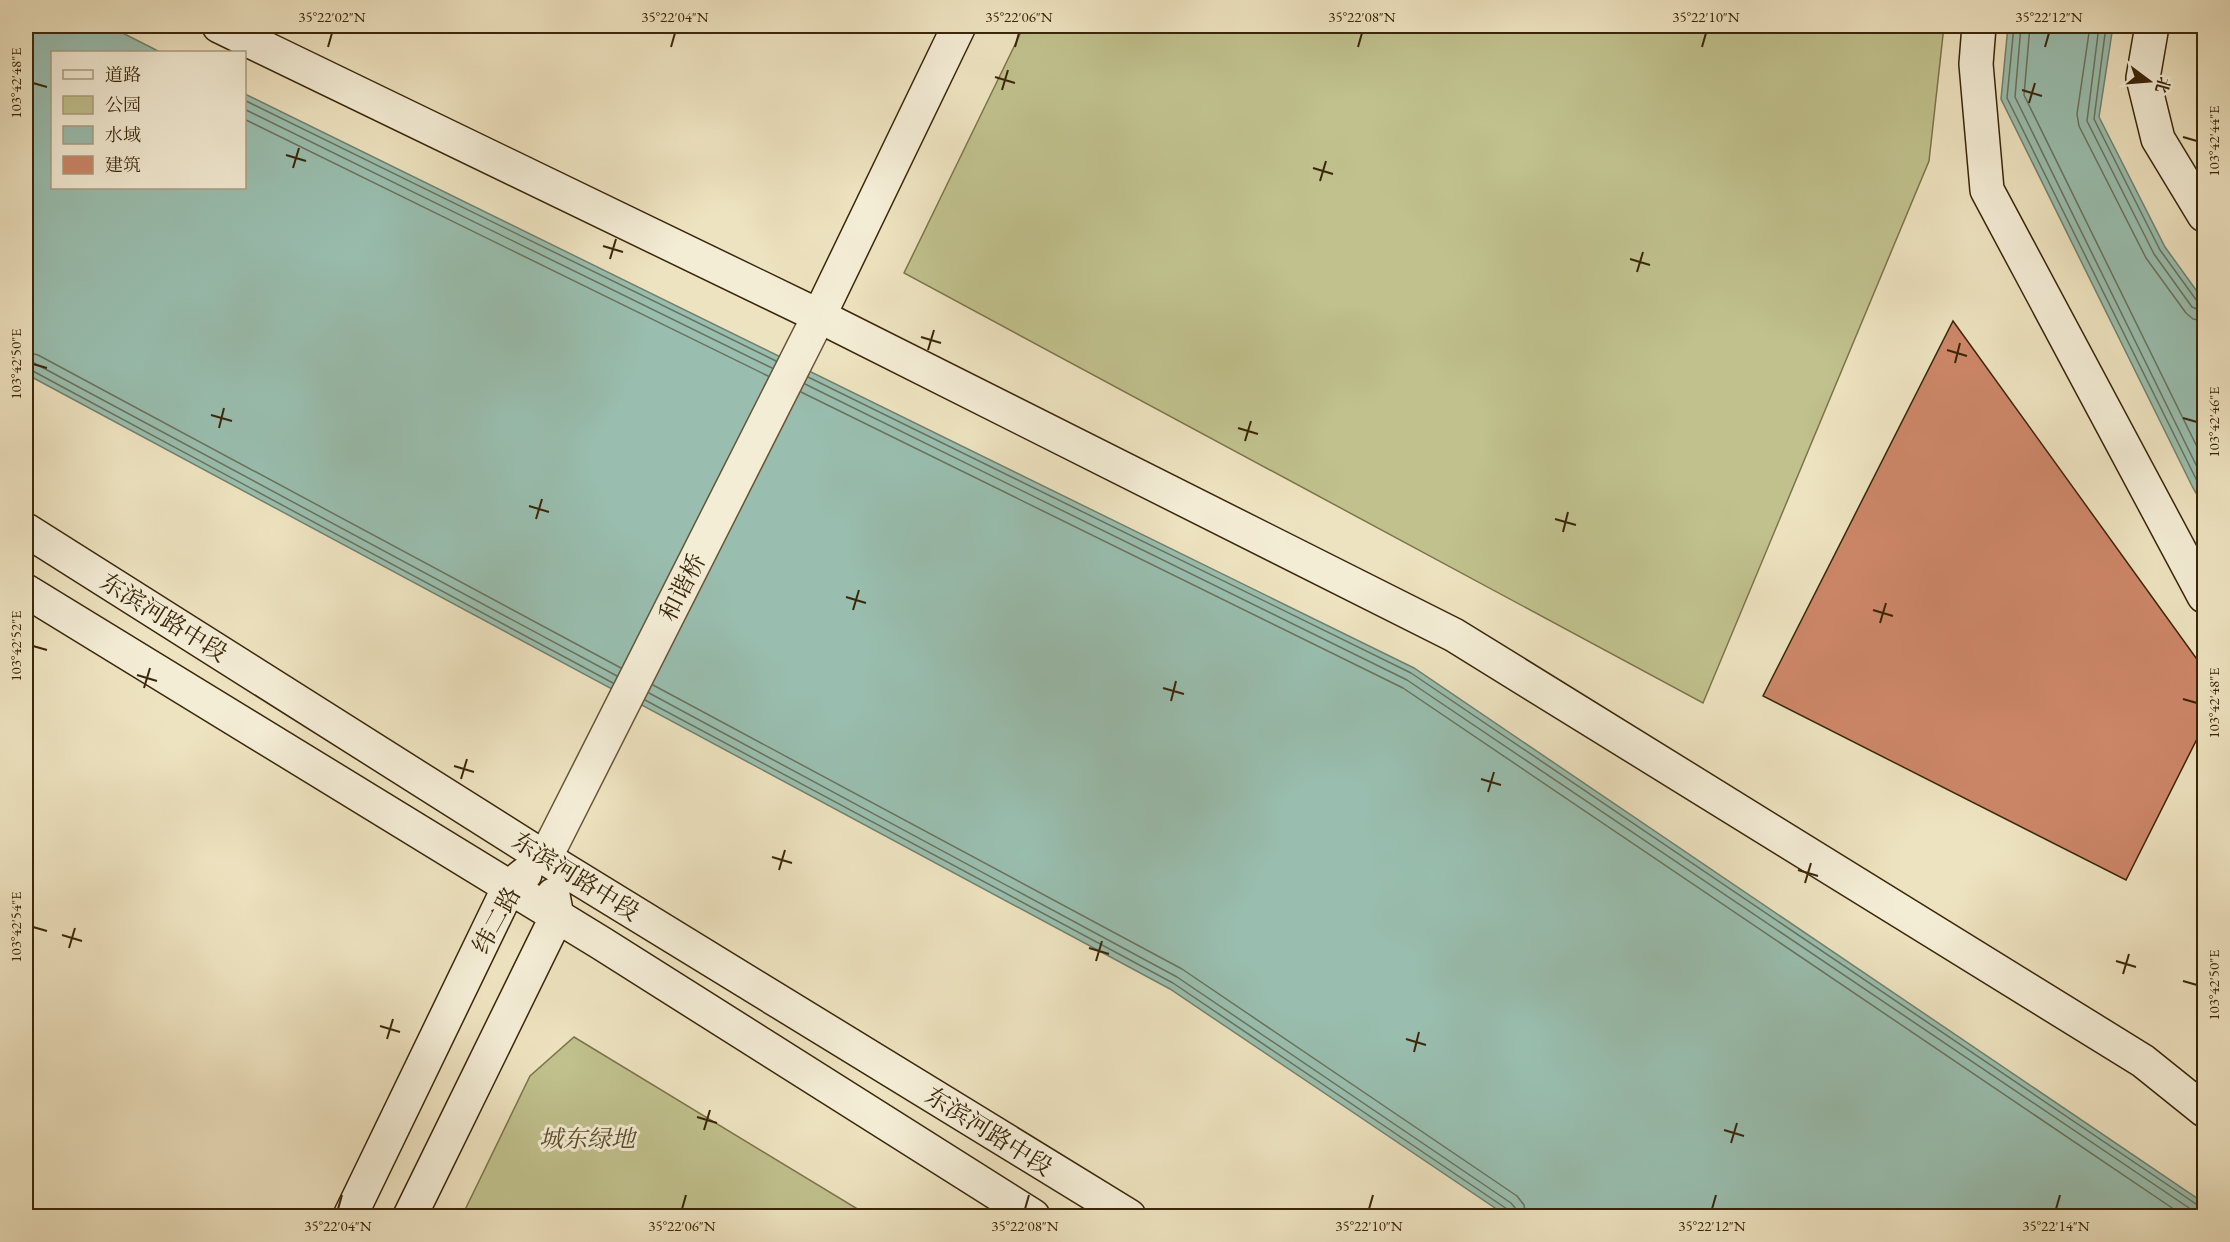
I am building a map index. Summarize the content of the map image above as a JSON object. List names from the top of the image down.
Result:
{
  "streets": {
    "main road": ["和谐桥", "东滨河路中段", "纬二路"]
  },
  "crossings": [
    ["和谐桥", "东滨河路中段"],
    ["和谐桥", "纬二路"],
    ["东滨河路中段", "纬二路"]
  ],
  "parks": ["城东绿地"],
  "legend": [
    "道路",
    "公园",
    "水域",
    "建筑"
  ],
  "north": "right",
  "coordinates": [
    "35°22'02\"N",
    "35°22'04\"N",
    "35°22'06\"N",
    "35°22'08\"N",
    "35°22'10\"N",
    "35°22'12\"N",
    "103°42'48\"E",
    "103°42'44\"E",
    "103°42'50\"E",
    "103°42'46\"E",
    "103°42'52\"E",
    "103°42'54\"E",
    "35°22'14\"N"
  ]
}
